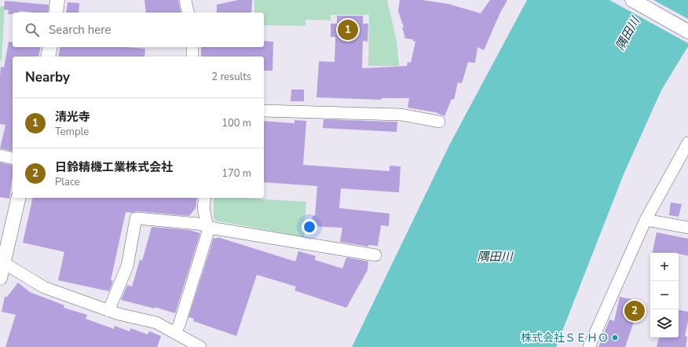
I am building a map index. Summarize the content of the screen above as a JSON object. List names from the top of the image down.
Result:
{
  "water": ["隅田川"],
  "places": ["株式会社ＳＥＨＯ"],
  "page": {
    "search": "Search here",
    "pins": ["1", "2"],
    "heading": ["Nearby", "2 results"],
    "list": [
      {
        "mark": "1",
        "name": "清光寺",
        "note": "Temple",
        "value": "100 m"
      },
      {
        "mark": "2",
        "name": "日鈴精機工業株式会社",
        "note": "Place",
        "value": "170 m"
      }
    ],
    "map_buttons": ["+", "−"]
  }
}
